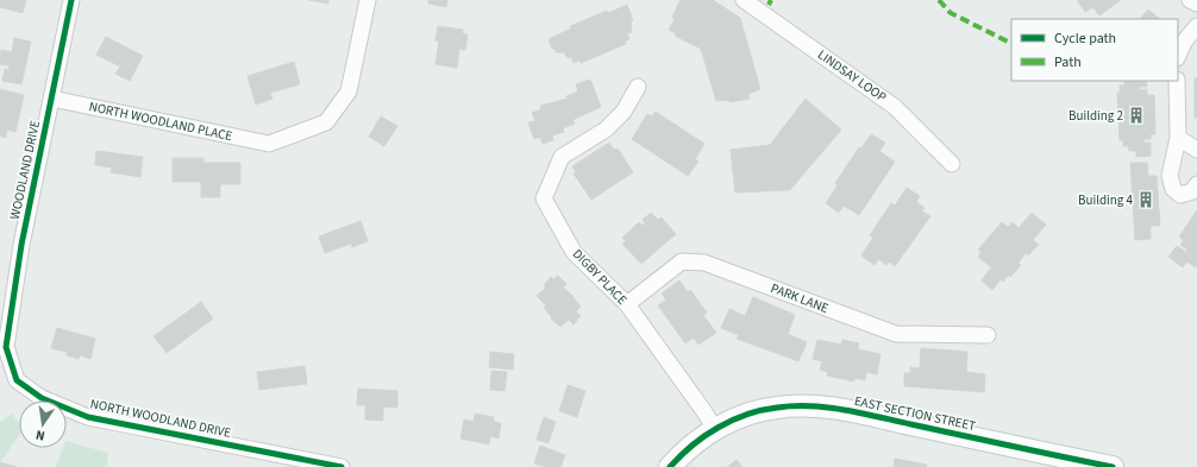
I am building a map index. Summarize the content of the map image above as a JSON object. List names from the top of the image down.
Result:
{
  "streets": {
    "street": [
      "LINDSAY LOOP",
      "NORTH WOODLAND PLACE",
      "WOODLAND DRIVE",
      "DIGBY PLACE",
      "PARK LANE",
      "EAST SECTION STREET",
      "NORTH WOODLAND DRIVE"
    ]
  },
  "crossings": [
    ["NORTH WOODLAND PLACE", "WOODLAND DRIVE"],
    ["WOODLAND DRIVE", "NORTH WOODLAND DRIVE"],
    ["DIGBY PLACE", "PARK LANE"],
    ["DIGBY PLACE", "EAST SECTION STREET"]
  ],
  "places": {
    "building": ["Building 2", "Building 4"]
  },
  "legend": ["Cycle path", "Path"],
  "north": "bottom"
}
